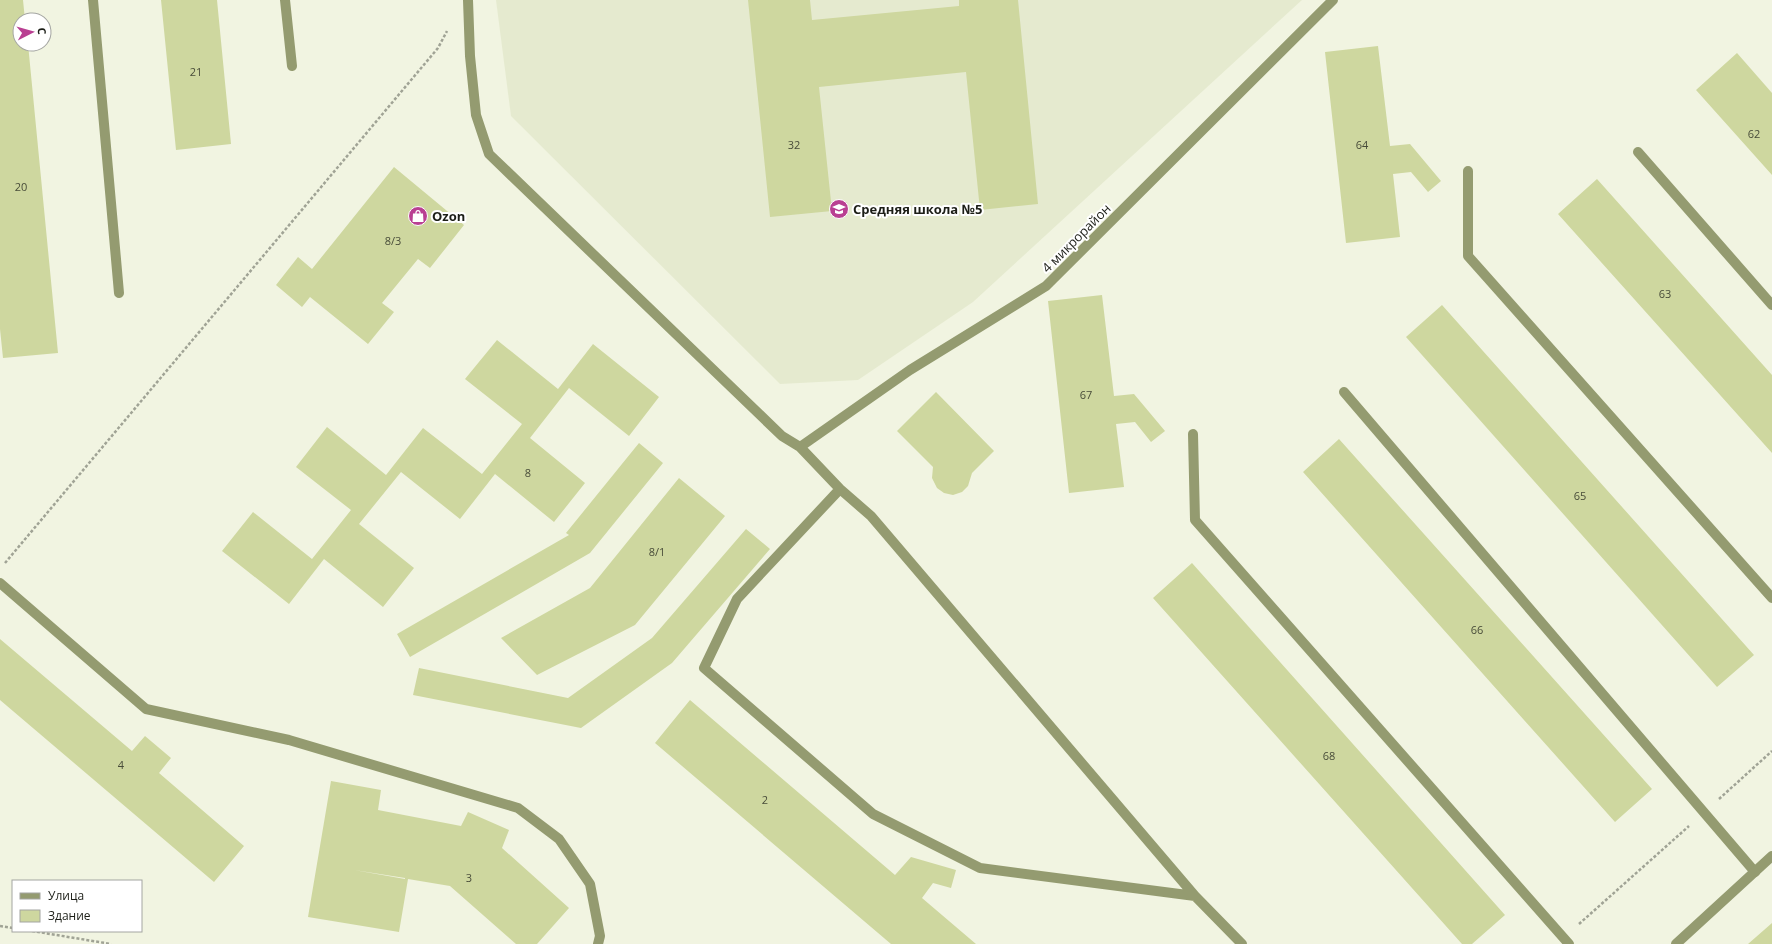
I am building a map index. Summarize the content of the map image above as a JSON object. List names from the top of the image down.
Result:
{
  "streets": {
    "street": ["4 микрорайон"]
  },
  "places": {
    "school or university": ["Средняя школа №5"],
    "shop": ["Ozon"]
  },
  "house_numbers": [
    "21",
    "62",
    "32",
    "64",
    "20",
    "8/3",
    "63",
    "67",
    "8",
    "65",
    "8/1",
    "66",
    "68",
    "4",
    "2",
    "3"
  ],
  "legend": ["Улица", "Здание"],
  "north": "right"
}
